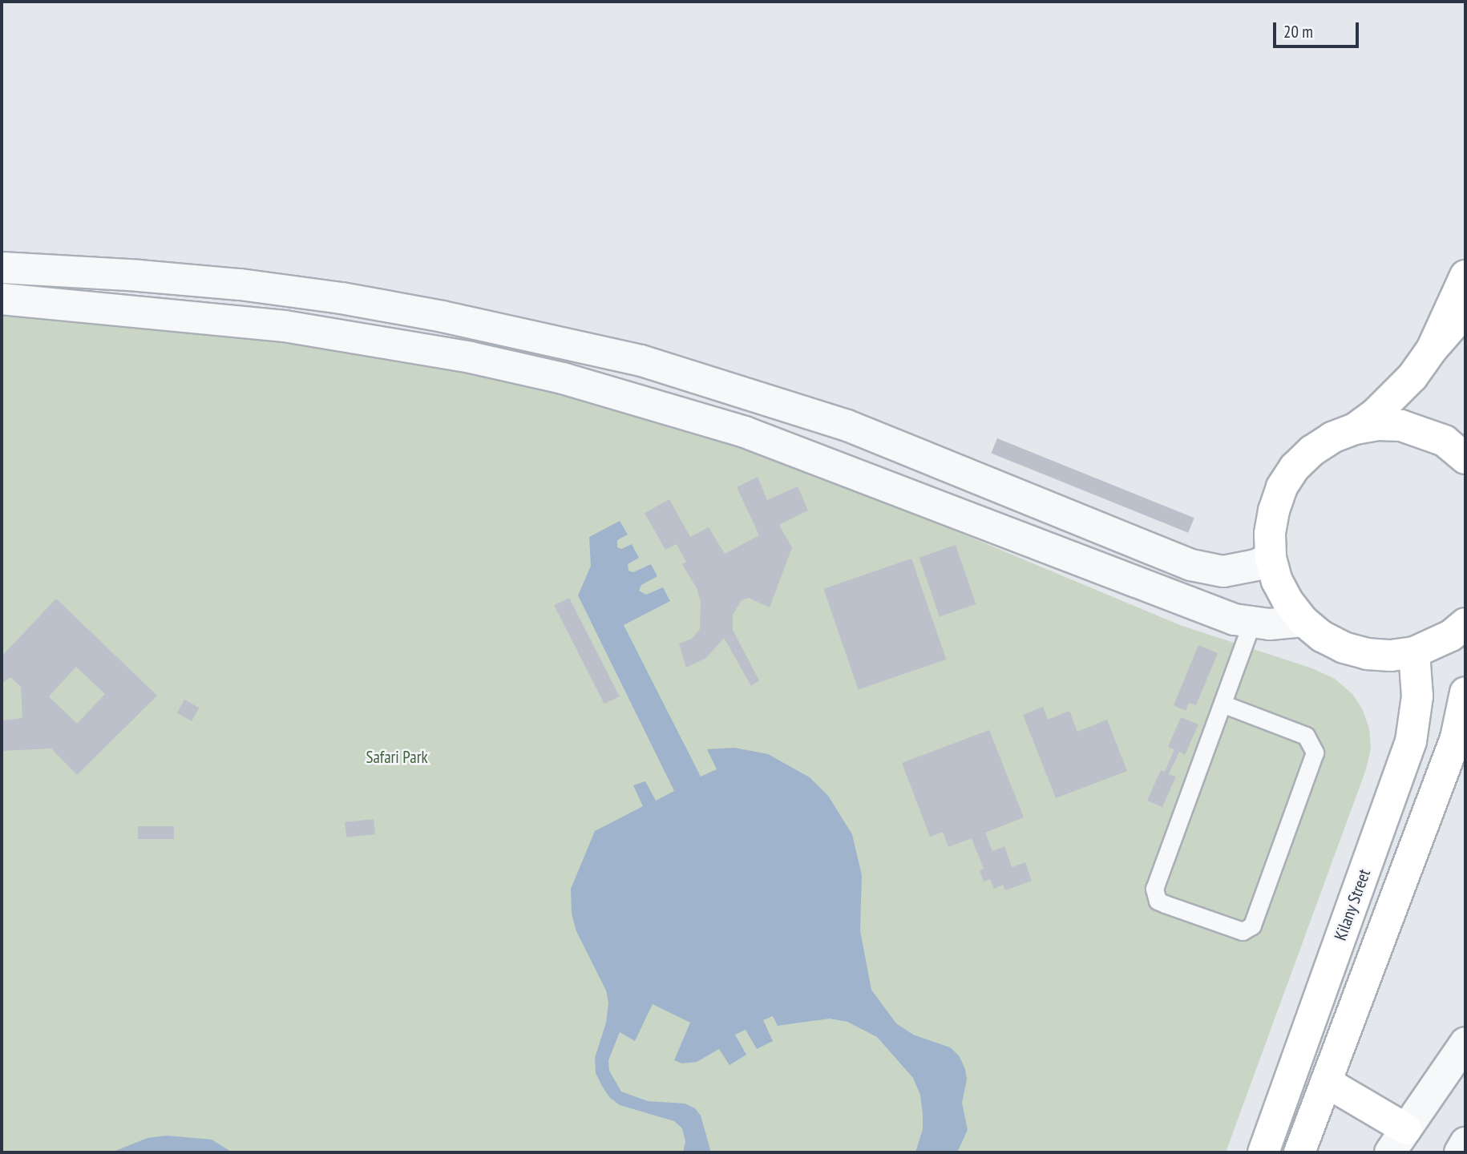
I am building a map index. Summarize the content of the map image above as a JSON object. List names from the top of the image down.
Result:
{
  "streets": {
    "main road": ["Kilany Street"]
  },
  "parks": ["Safari Park"],
  "scale_bar": "20 m"
}
